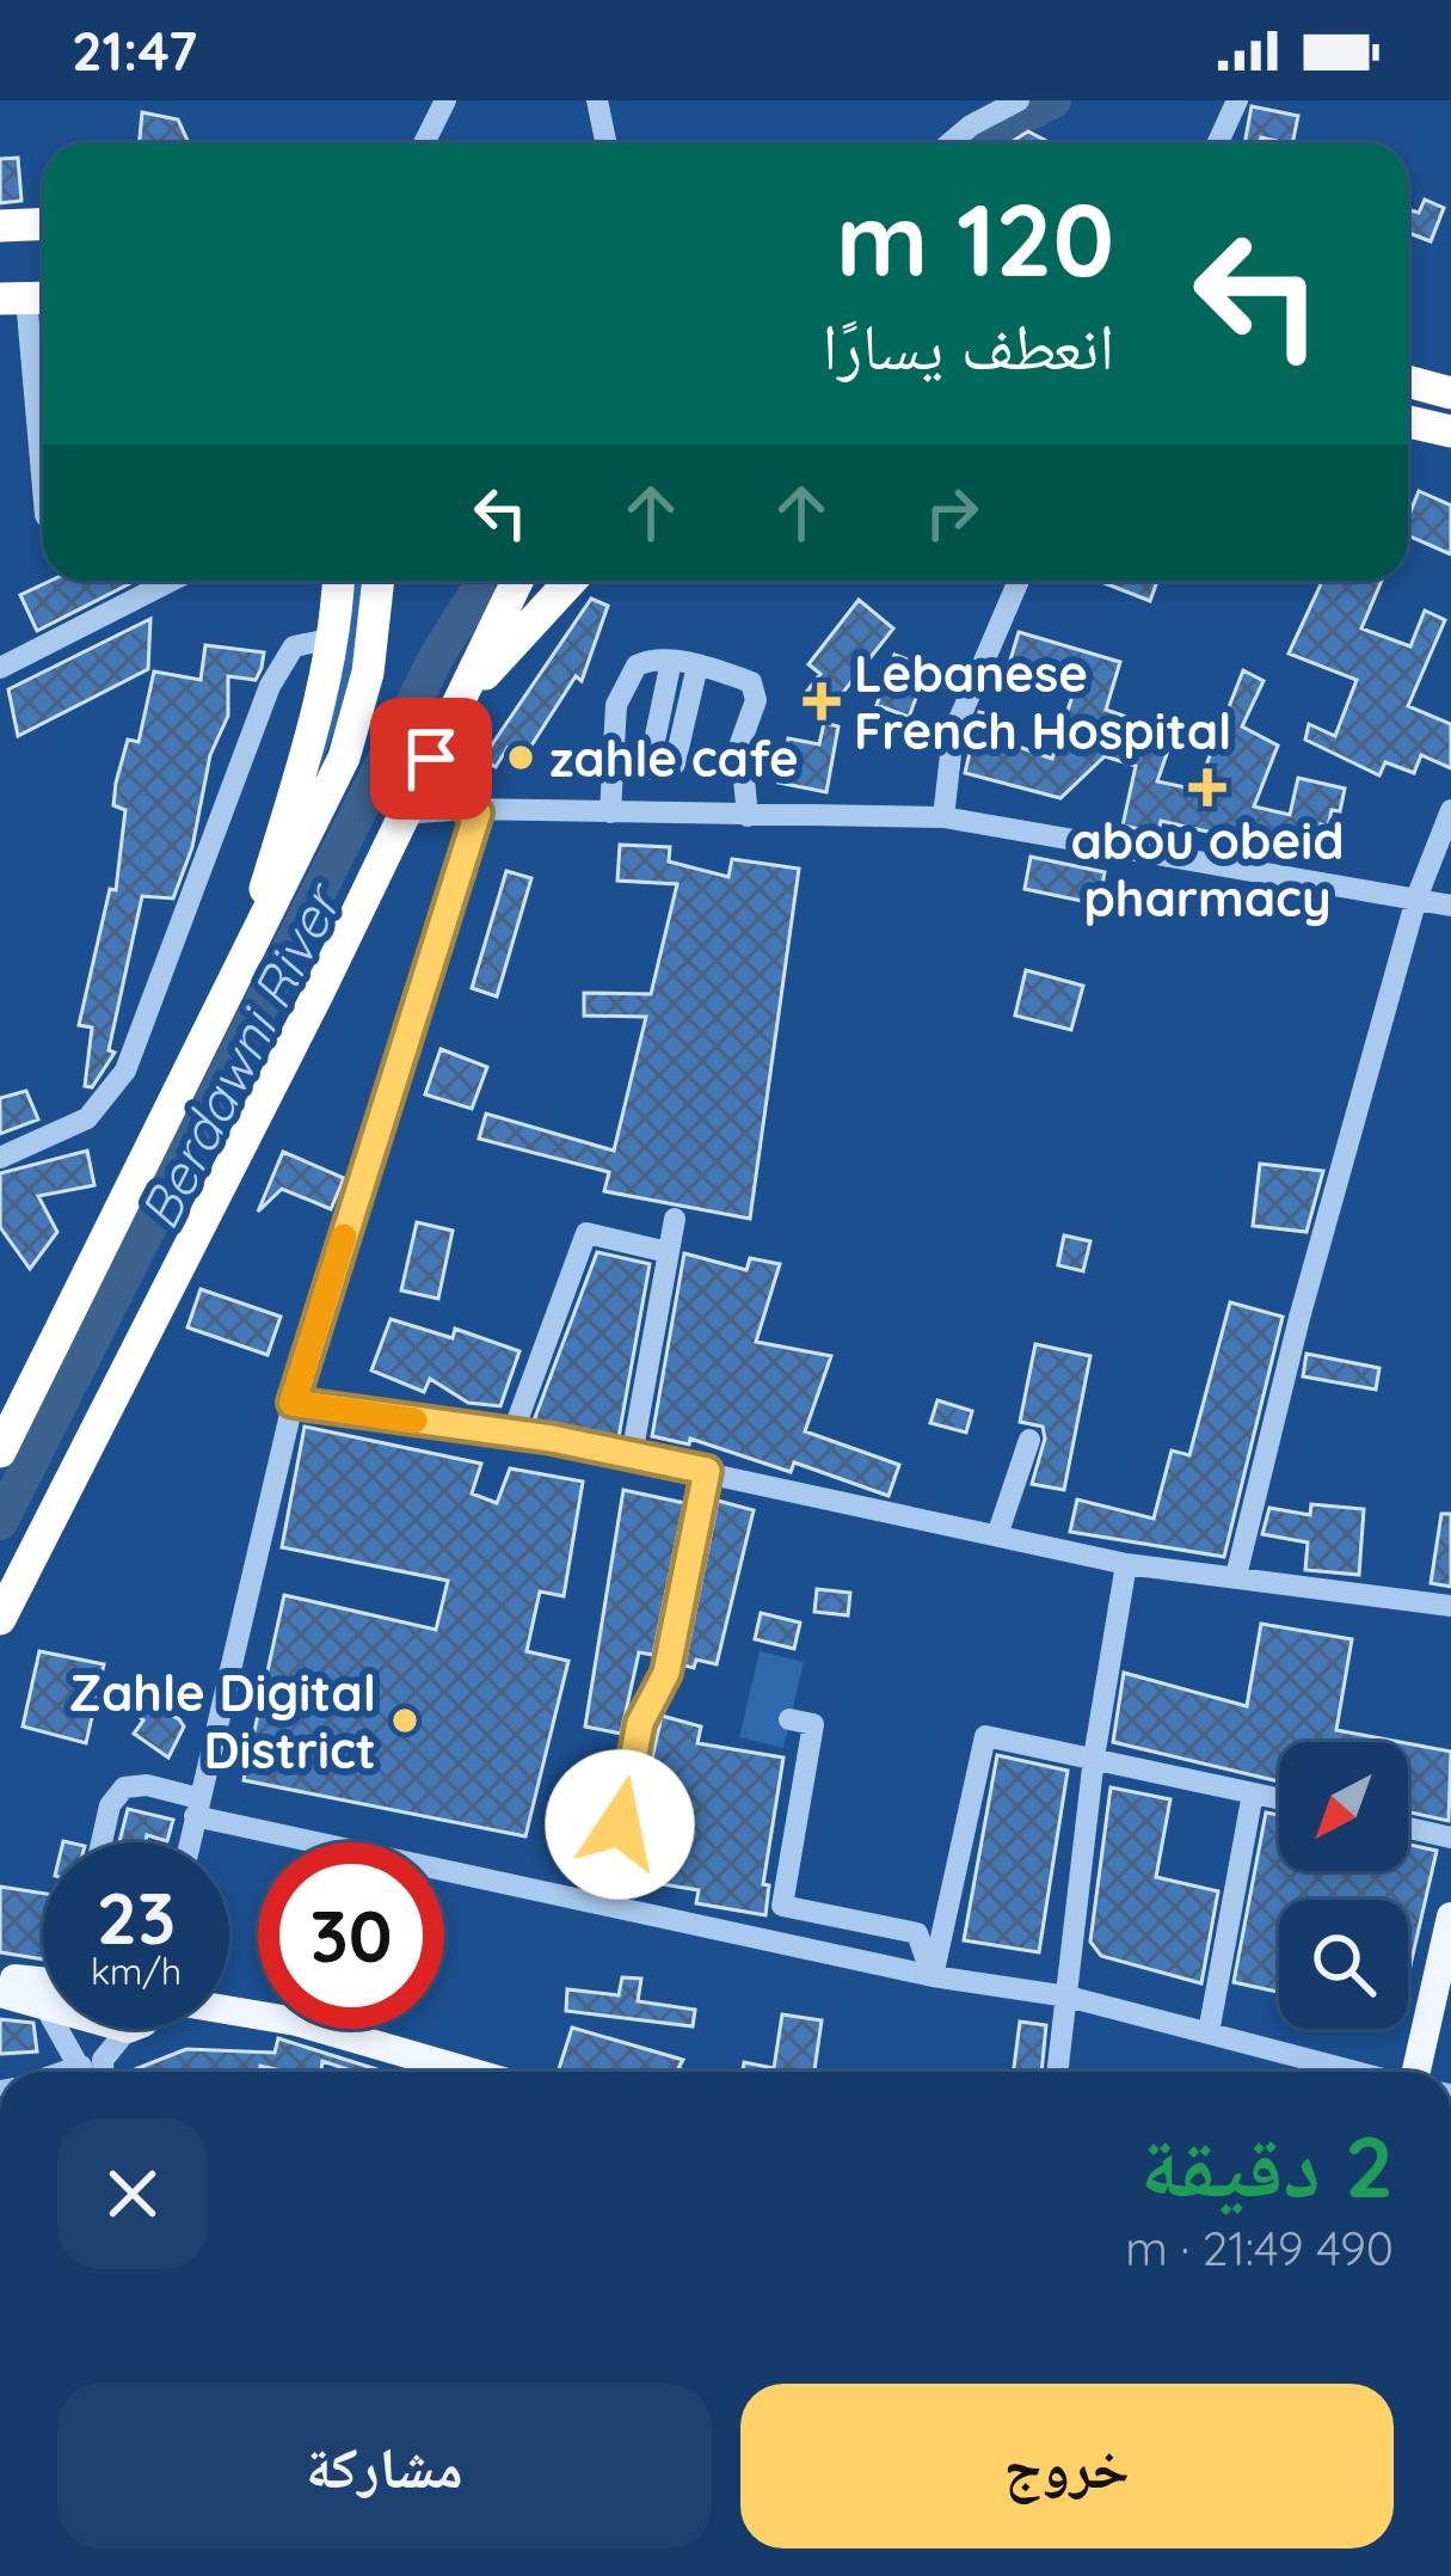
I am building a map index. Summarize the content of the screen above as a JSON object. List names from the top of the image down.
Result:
{
  "water": ["Berdawni River"],
  "places": {
    "health": ["Lebanese French Hospital", "abou obeid pharmacy"],
    "other": ["zahle cafe", "Zahle Digital District"]
  },
  "north": "bottom left",
  "page": {
    "status": "21:47",
    "turn": ["120 m", "انعطف يسارًا"],
    "speed": "23 km/h",
    "limit": "30",
    "heading": ["2 دقيقة", "490 m · 21:49"],
    "buttons": ["خروج", "مشاركة"]
  }
}
